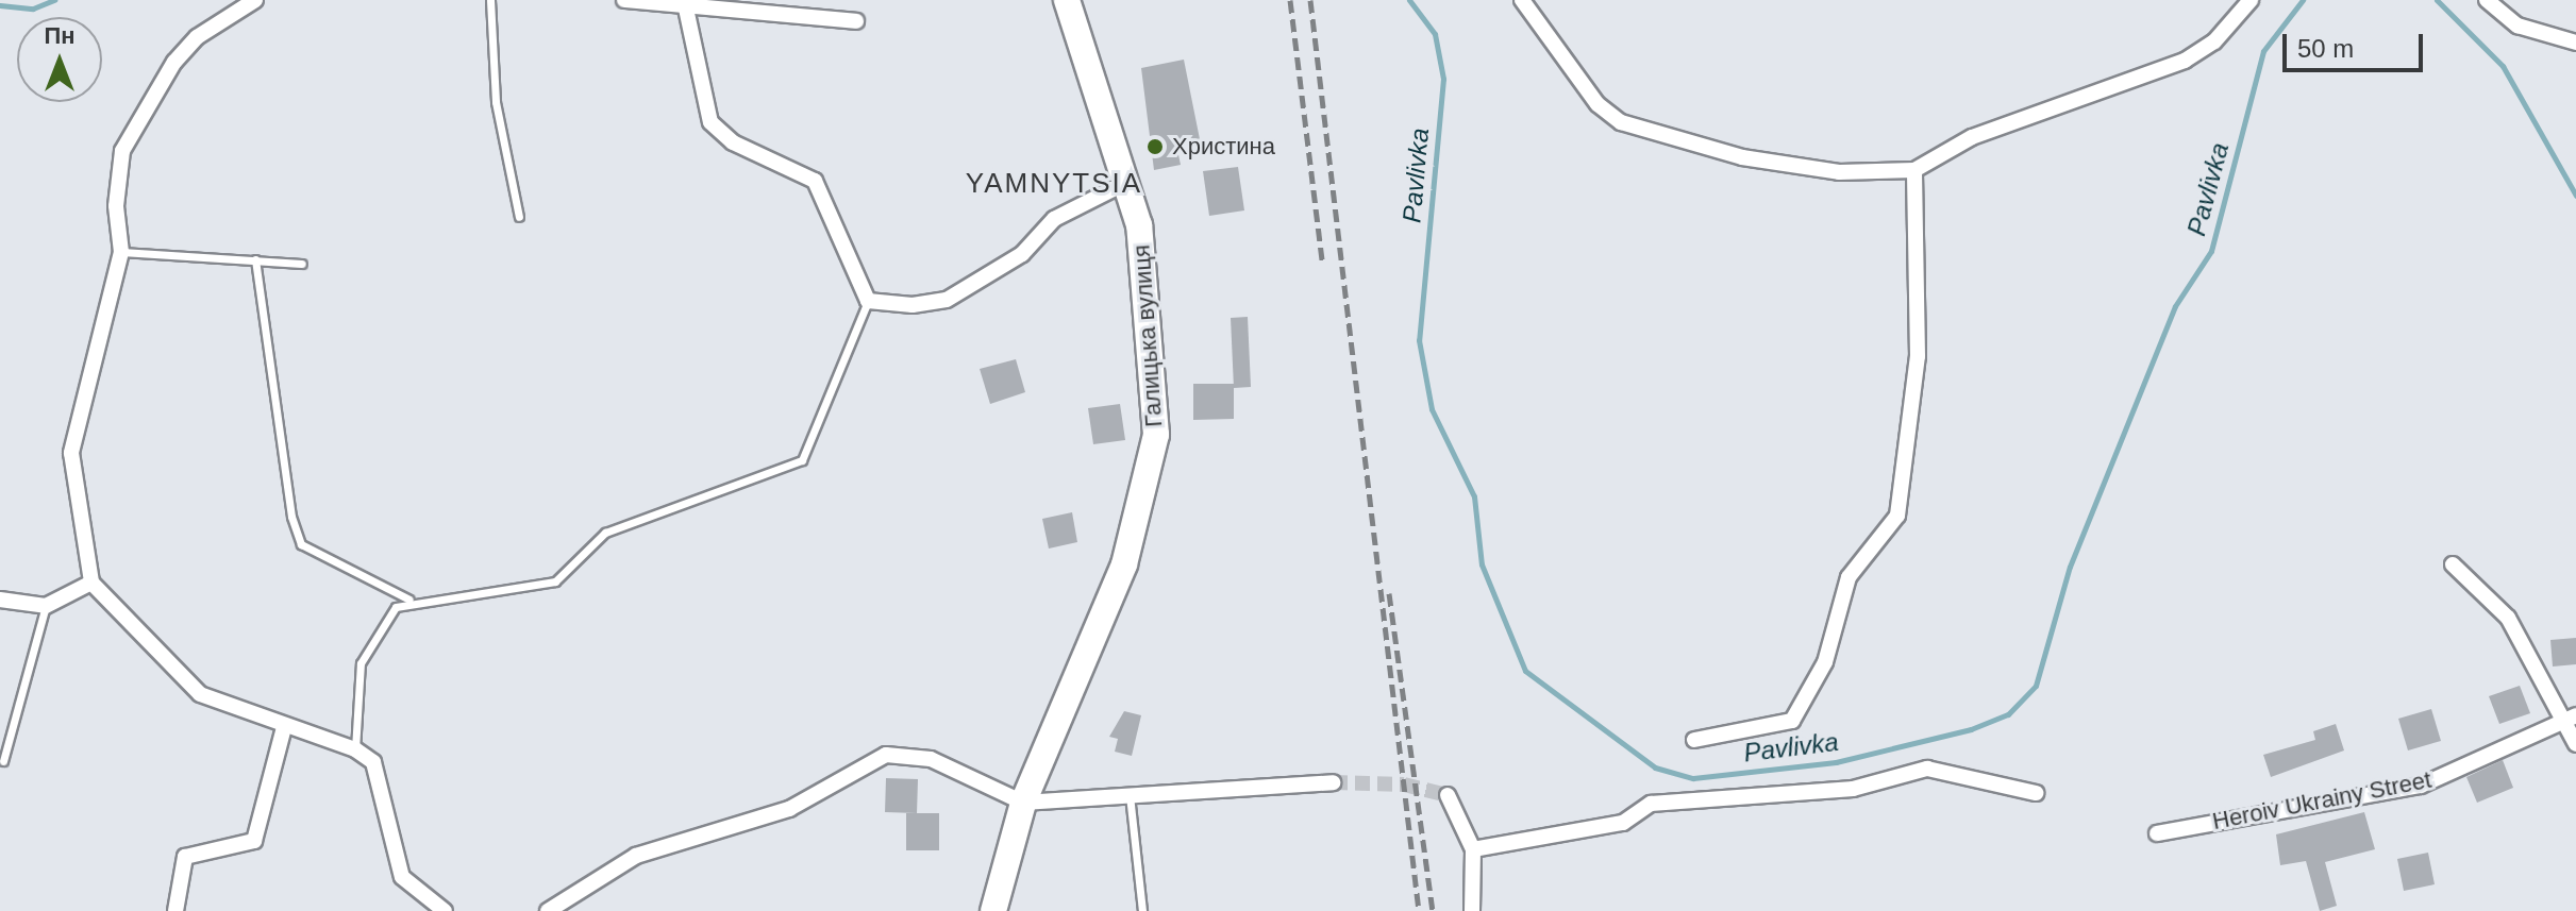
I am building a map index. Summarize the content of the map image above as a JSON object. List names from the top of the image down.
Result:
{
  "streets": {
    "main road": ["Галицька вулиця"],
    "street": ["Heroiv Ukrainy Street"]
  },
  "districts": ["YAMNYTSIA"],
  "water": ["Pavlivka"],
  "places": ["Христина"],
  "scale_bar": "50 m",
  "north": "top"
}
